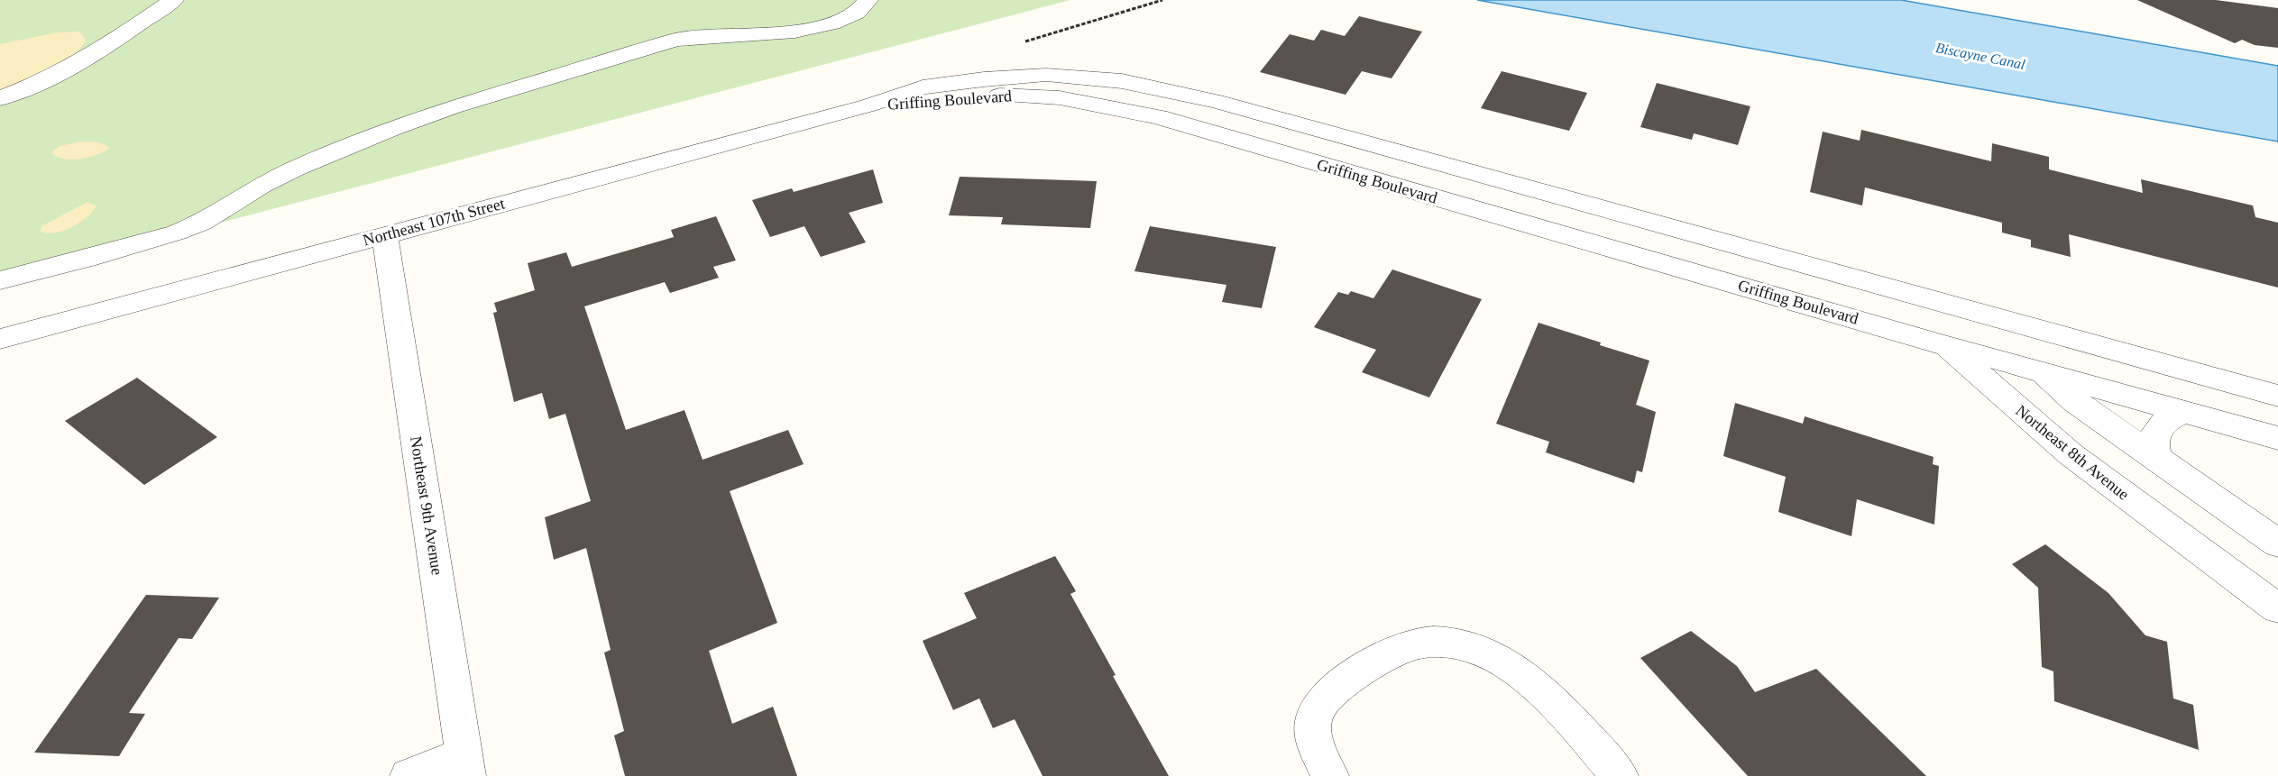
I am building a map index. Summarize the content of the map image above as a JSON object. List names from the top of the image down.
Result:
{
  "streets": {
    "street": [
      "Griffing Boulevard",
      "Northeast 107th Street",
      "Northeast 8th Avenue",
      "Northeast 9th Avenue"
    ]
  },
  "crossings": [
    ["Griffing Boulevard", "Northeast 107th Street"],
    ["Griffing Boulevard", "Northeast 8th Avenue"],
    ["Northeast 107th Street", "Northeast 9th Avenue"]
  ],
  "water": ["Biscayne Canal"]
}
